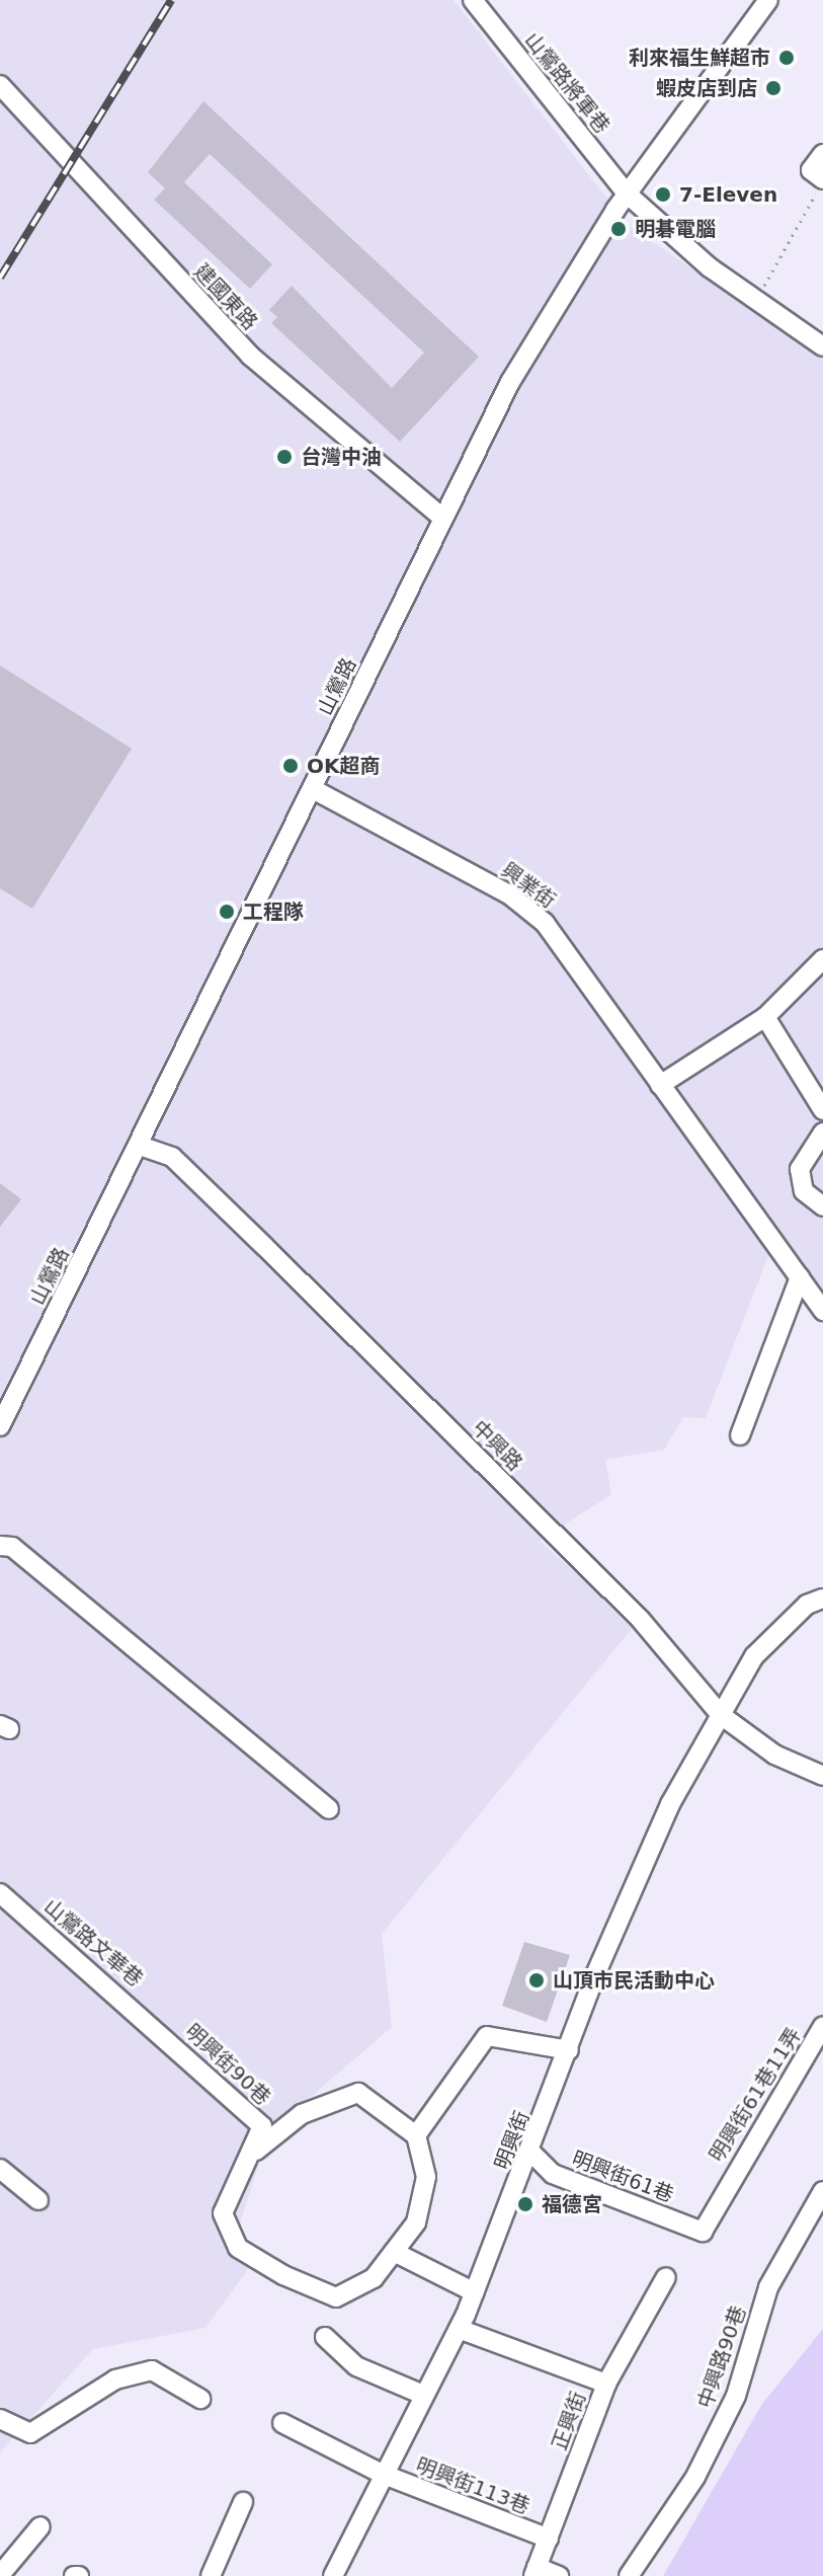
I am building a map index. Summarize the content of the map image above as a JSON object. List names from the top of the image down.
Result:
{
  "streets": {
    "street": [
      "山鶯路將軍巷",
      "建國東路",
      "山鶯路",
      "興業街",
      "中興路",
      "山鶯路文華巷",
      "明興街90巷",
      "明興街61巷11弄",
      "明興街",
      "明興街61巷",
      "中興路90巷",
      "正興街",
      "明興街113巷"
    ]
  },
  "crossings": [
    ["山鶯路將軍巷", "山鶯路"],
    ["建國東路", "山鶯路"],
    ["山鶯路", "興業街"],
    ["山鶯路", "中興路"],
    ["中興路", "明興街"],
    ["山鶯路文華巷", "明興街90巷"],
    ["明興街61巷11弄", "明興街61巷"],
    ["明興街", "明興街61巷"],
    ["明興街", "正興街"],
    ["明興街", "明興街113巷"],
    ["正興街", "明興街113巷"]
  ],
  "places": [
    "利來福生鮮超市",
    "蝦皮店到店",
    "7-Eleven",
    "明碁電腦",
    "台灣中油",
    "OK超商",
    "工程隊",
    "山頂市民活動中心",
    "福德宮"
  ]
}
